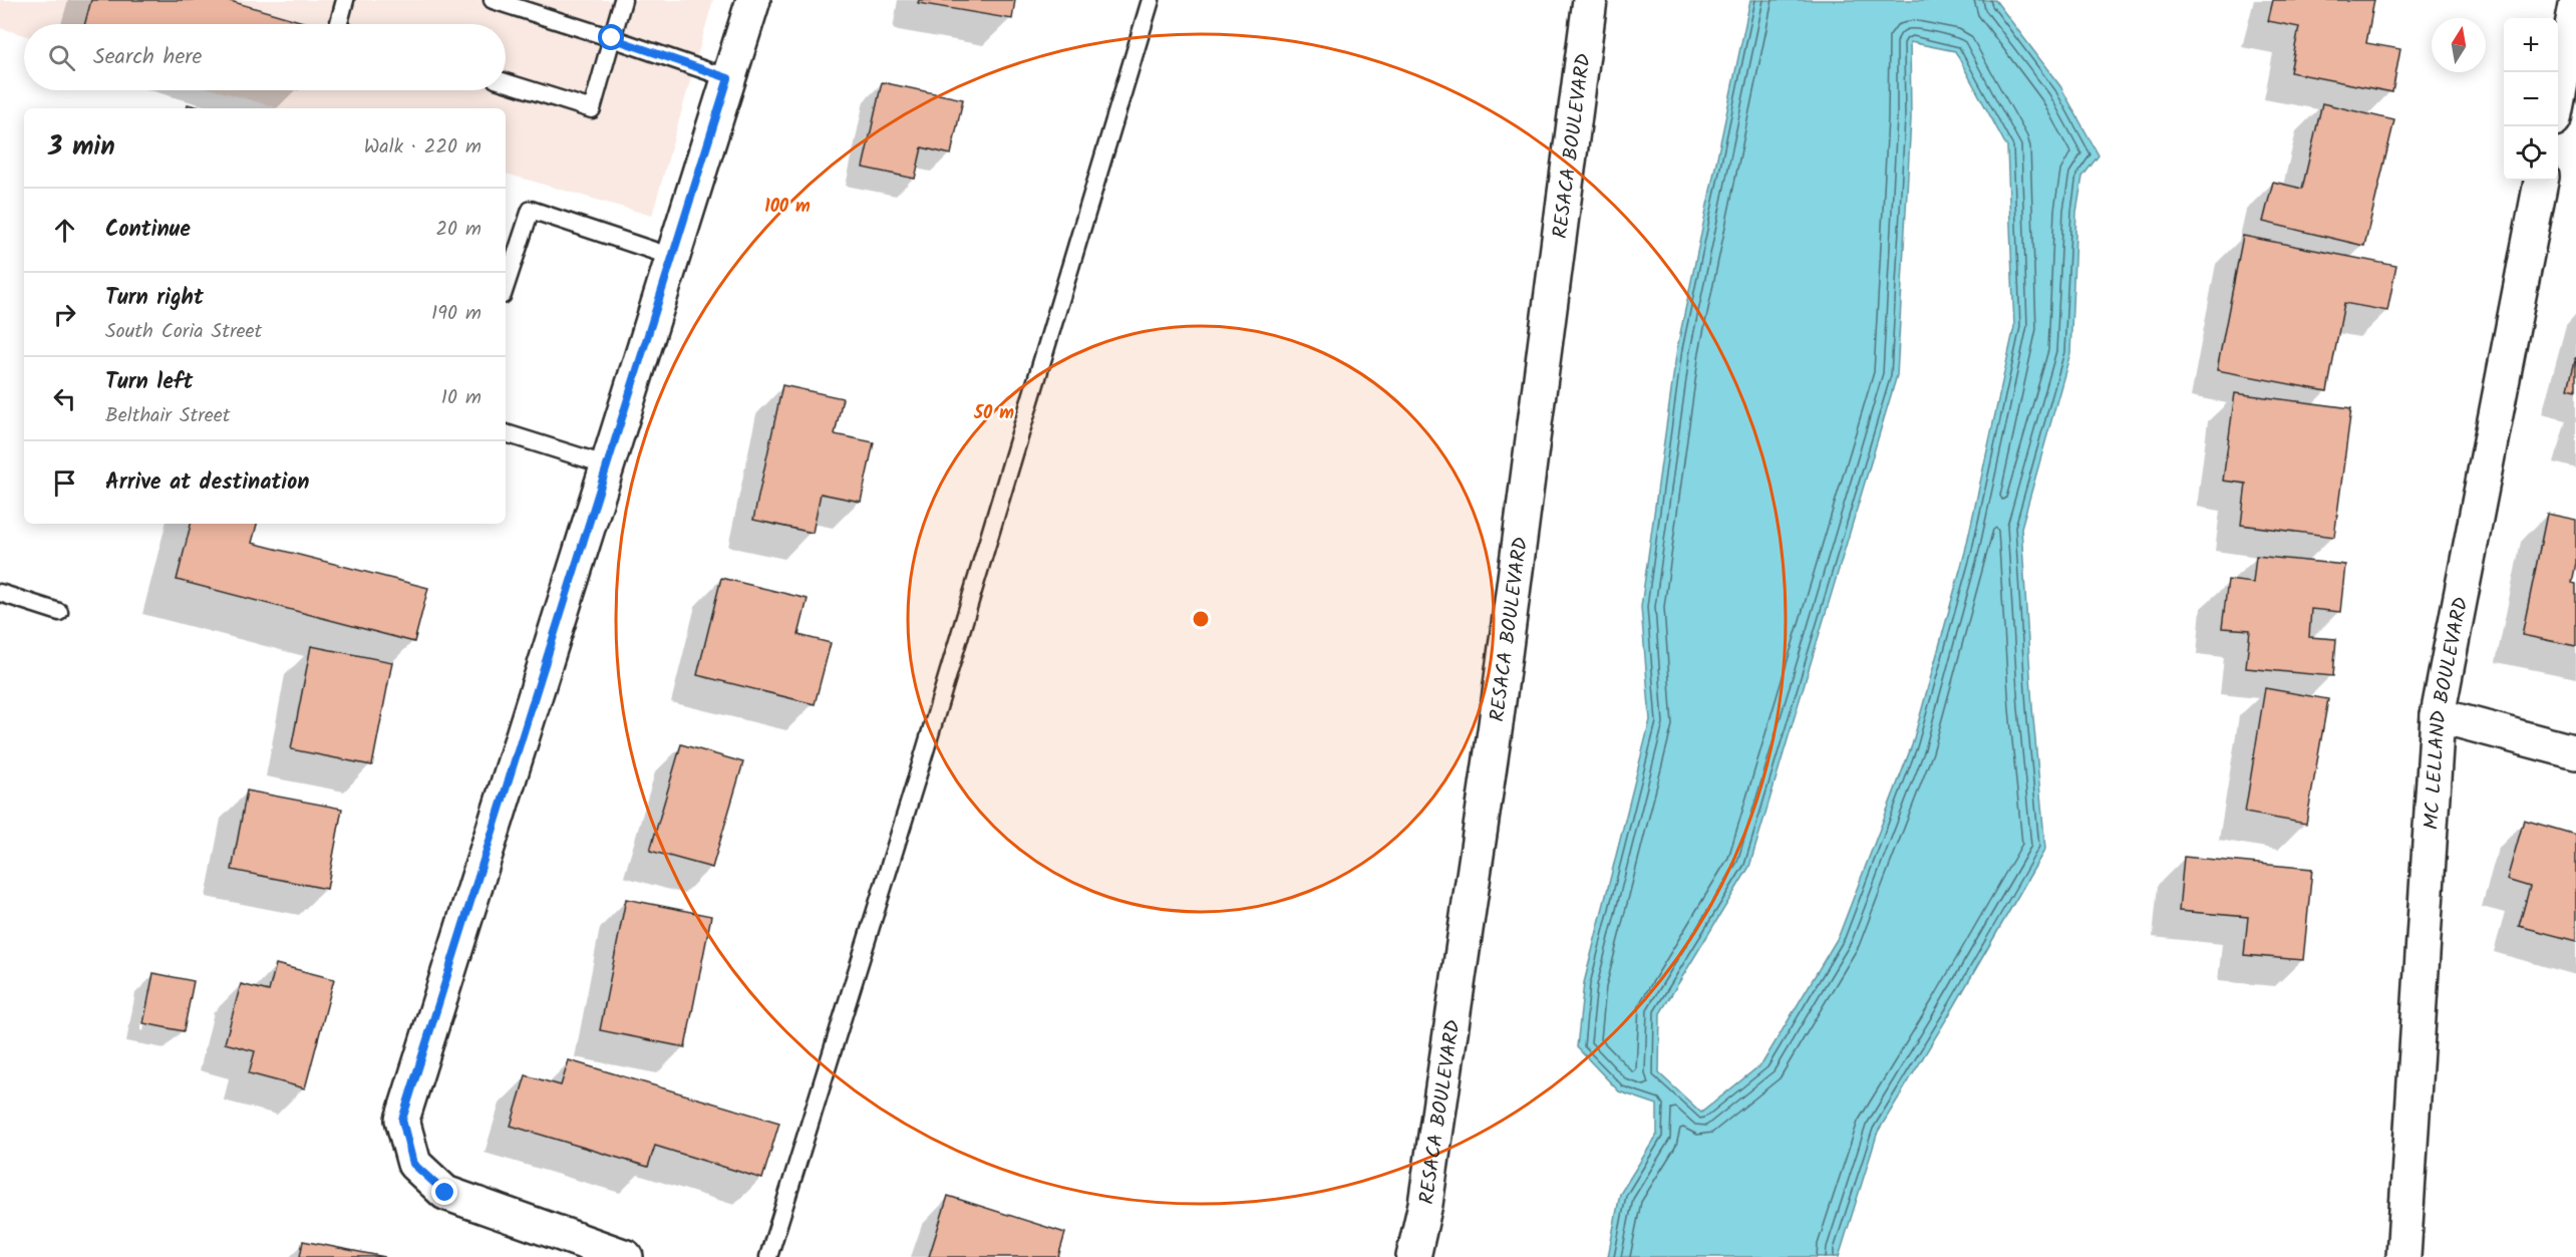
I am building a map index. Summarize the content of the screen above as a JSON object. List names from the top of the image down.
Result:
{
  "streets": {
    "street": ["RESACA BOULEVARD", "MC LELLAND BOULEVARD"]
  },
  "north": "top",
  "page": {
    "map_buttons": ["+", "−"],
    "search": "Search here",
    "heading": ["3 min", "Walk · 220 m"],
    "list": [
      ["Continue", "20 m"],
      ["Turn right", "South Coria Street", "190 m"],
      ["Turn left", "Belthair Street", "10 m"],
      "Arrive at destination"
    ]
  },
  "rings": ["100 m", "50 m"]
}
